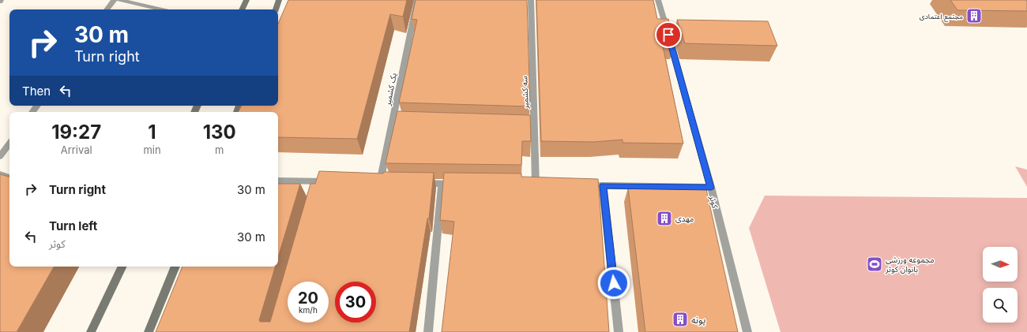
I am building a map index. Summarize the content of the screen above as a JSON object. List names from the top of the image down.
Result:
{
  "streets": {
    "street": ["یک کشمیر", "سه کشمیر", "کوثر"]
  },
  "places": {
    "building": ["مجتمع اعتمادی", "مهدی", "پونه"],
    "sports": ["مجموعه ورزشی بانوان کوثر"]
  },
  "north": "right",
  "page": {
    "turn": ["30 m", "Turn right"],
    "then": "Then",
    "eta": [
      "19:27",
      "Arrival",
      "1",
      "min",
      "130",
      "m"
    ],
    "list": [
      {
        "name": "Turn right",
        "value": "30 m"
      },
      {
        "name": "Turn left",
        "note": "کوثر",
        "value": "30 m"
      }
    ],
    "speed": "20 km/h",
    "limit": "30"
  }
}
